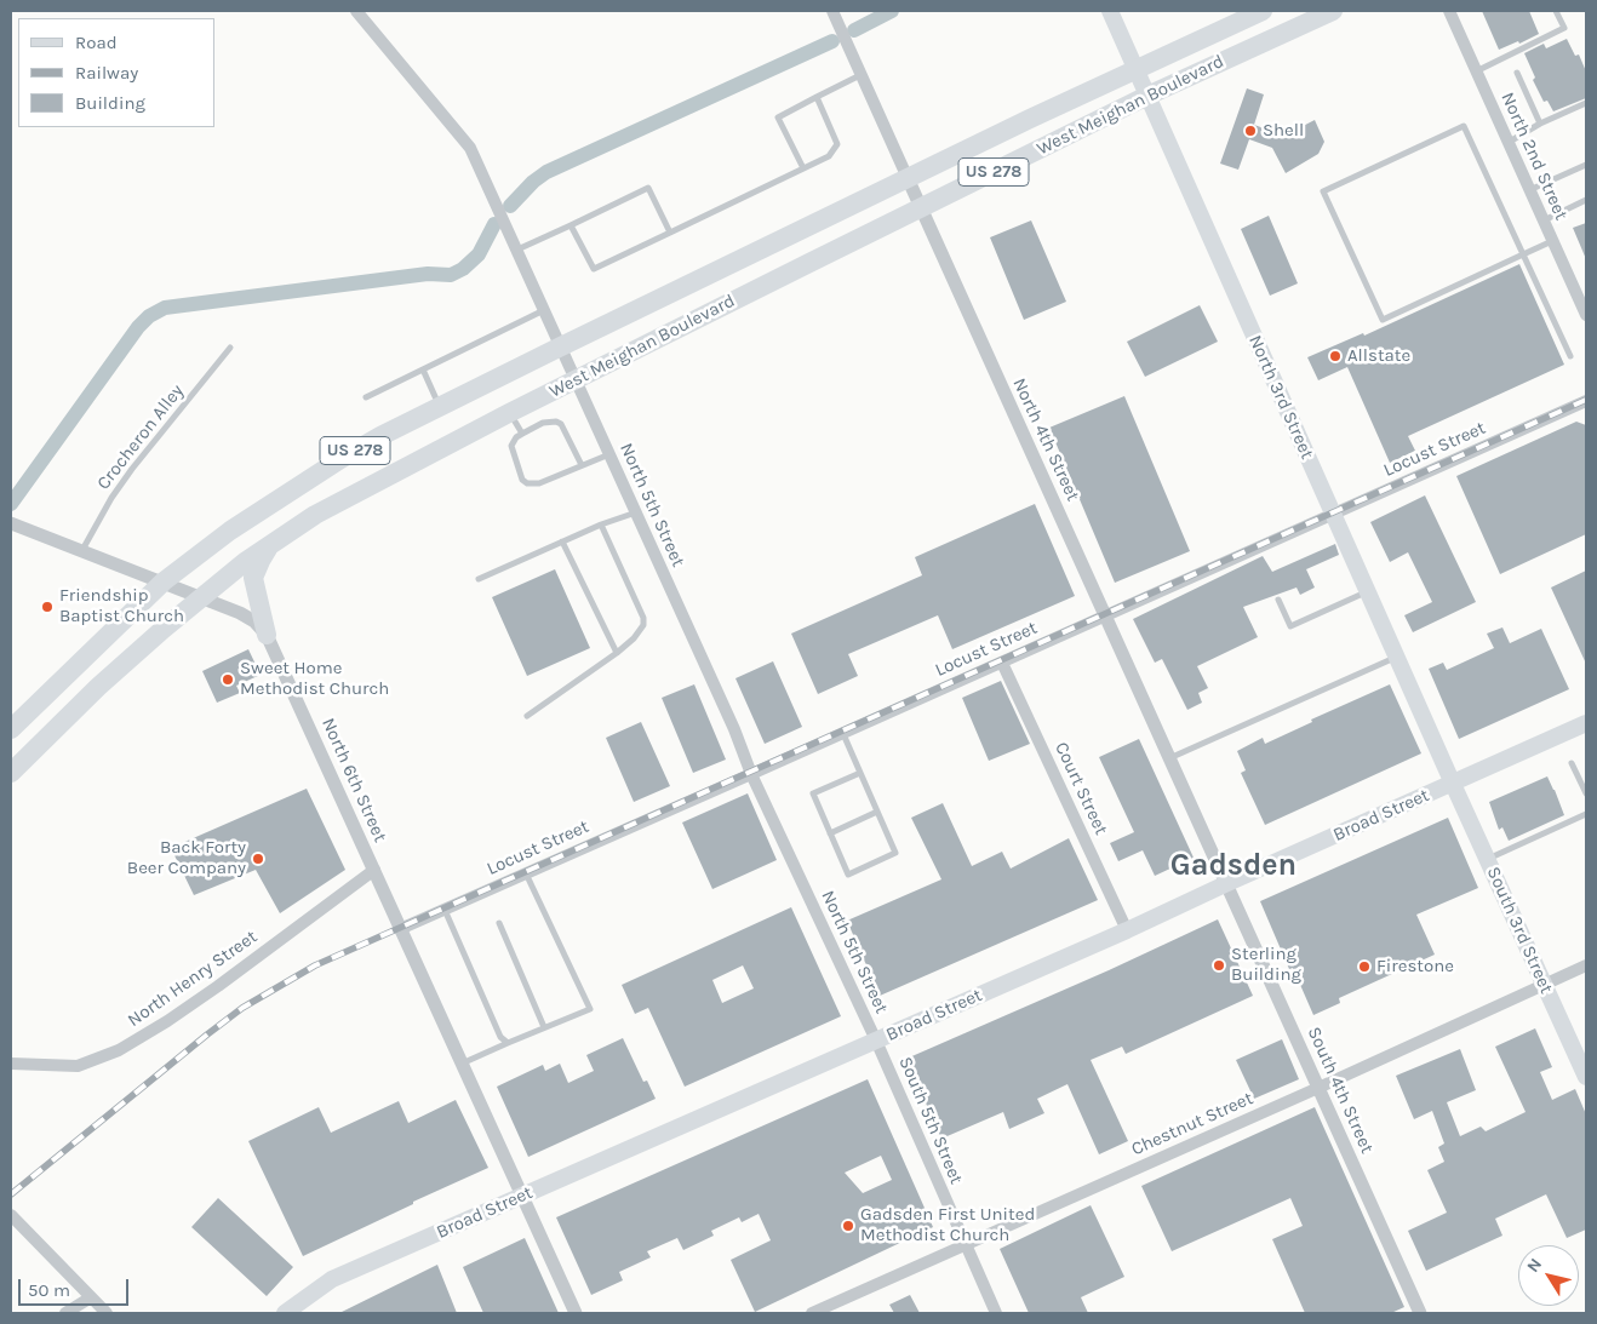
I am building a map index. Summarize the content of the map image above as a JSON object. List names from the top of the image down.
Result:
{
  "streets": {
    "highway": ["West Meighan Boulevard", "US 278"],
    "main road": ["North 3rd Street", "Broad Street", "South 3rd Street"],
    "street": [
      "North 2nd Street",
      "North 4th Street",
      "Locust Street",
      "North 5th Street",
      "North 6th Street",
      "Court Street",
      "North Henry Street",
      "South 4th Street",
      "South 5th Street",
      "Chestnut Street"
    ],
    "lane": ["Crocheron Alley"]
  },
  "crossings": [
    ["West Meighan Boulevard", "North 3rd Street"],
    ["West Meighan Boulevard", "North 4th Street"],
    ["West Meighan Boulevard", "North 5th Street"],
    ["West Meighan Boulevard", "North 6th Street"],
    ["North 3rd Street", "Locust Street"],
    ["North 3rd Street", "Broad Street"],
    ["North 3rd Street", "South 3rd Street"],
    ["Crocheron Alley", "North 6th Street"],
    ["North 4th Street", "Locust Street"],
    ["North 4th Street", "Broad Street"],
    ["North 4th Street", "South 4th Street"],
    ["Locust Street", "North 5th Street"],
    ["Locust Street", "North 6th Street"],
    ["Locust Street", "Court Street"],
    ["North 5th Street", "Broad Street"],
    ["North 5th Street", "South 5th Street"],
    ["North 6th Street", "Broad Street"],
    ["North 6th Street", "North Henry Street"],
    ["Court Street", "Broad Street"],
    ["Broad Street", "South 3rd Street"],
    ["Broad Street", "South 4th Street"],
    ["Broad Street", "South 5th Street"],
    ["South 3rd Street", "Chestnut Street"],
    ["South 4th Street", "Chestnut Street"],
    ["South 5th Street", "Chestnut Street"]
  ],
  "districts": ["Gadsden"],
  "places": [
    "Shell",
    "Allstate",
    "Friendship Baptist Church",
    "Sweet Home Methodist Church",
    "Back Forty Beer Company",
    "Sterling Building",
    "Firestone",
    "Gadsden First United Methodist Church"
  ],
  "legend": ["Road", "Railway", "Building"],
  "scale_bar": "50 m",
  "north": "top left"
}
